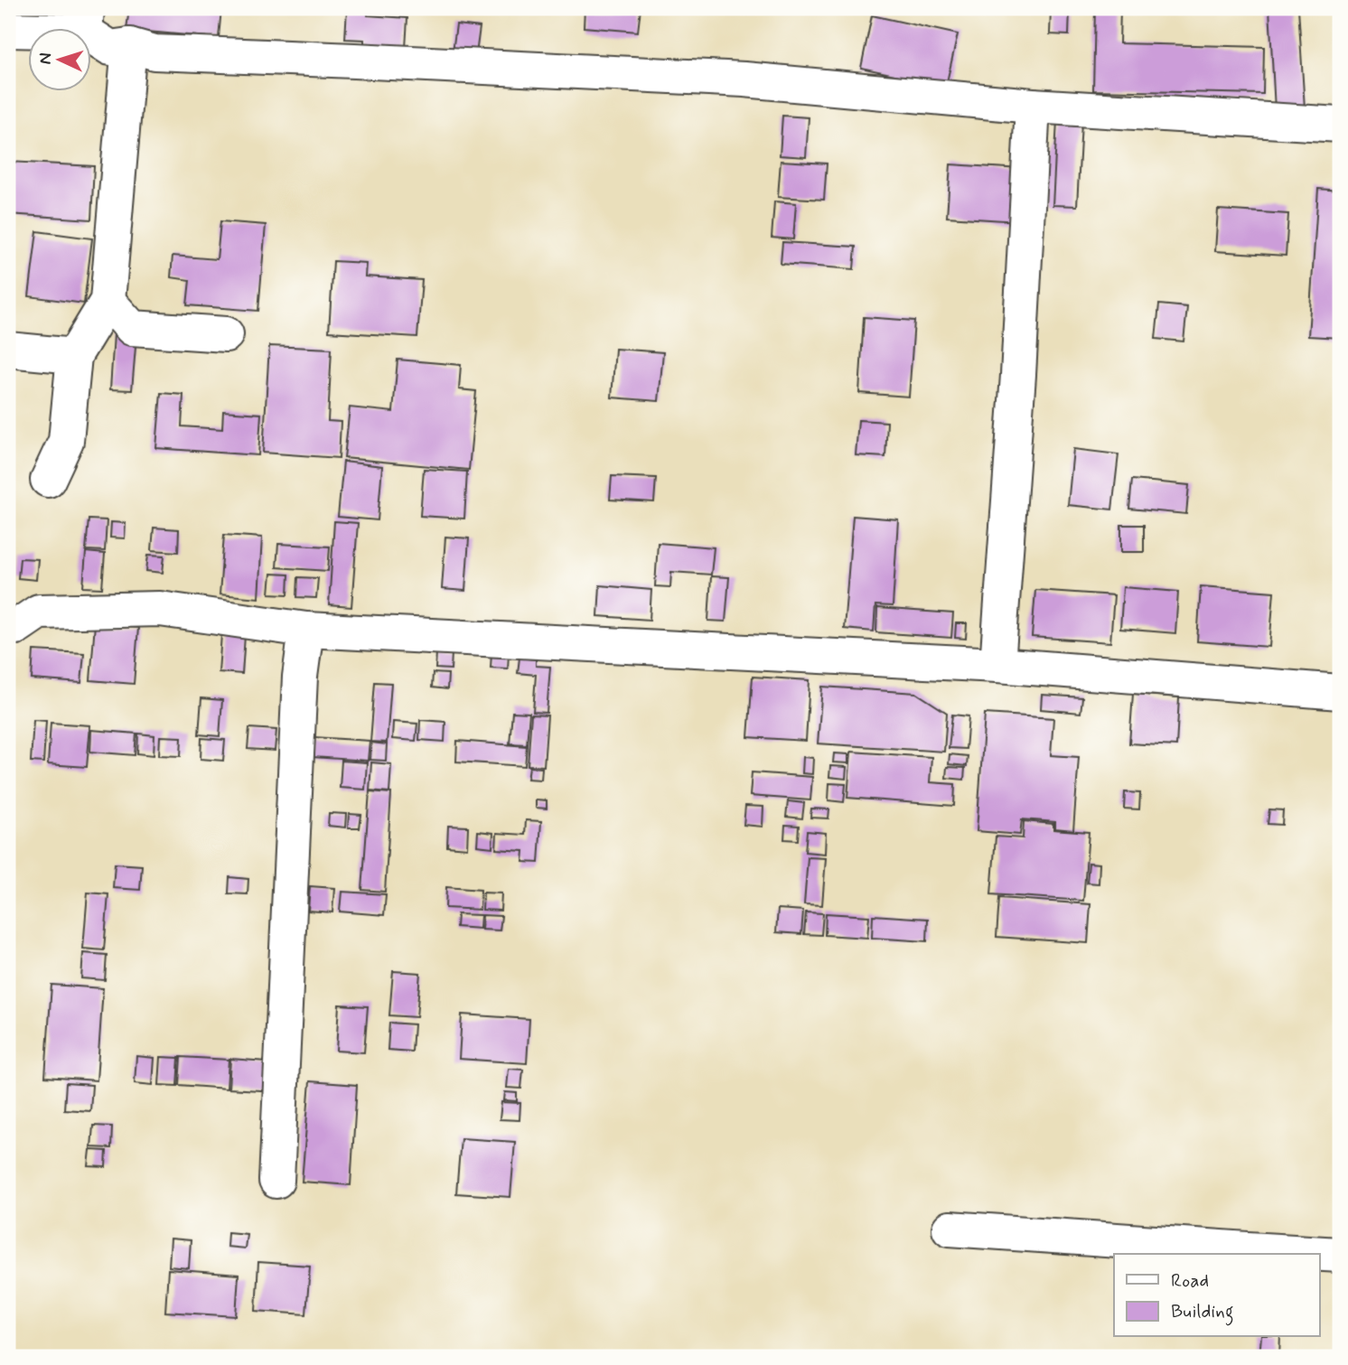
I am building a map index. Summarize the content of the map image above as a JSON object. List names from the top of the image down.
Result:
{
  "legend": ["Road", "Building"],
  "north": "left"
}
